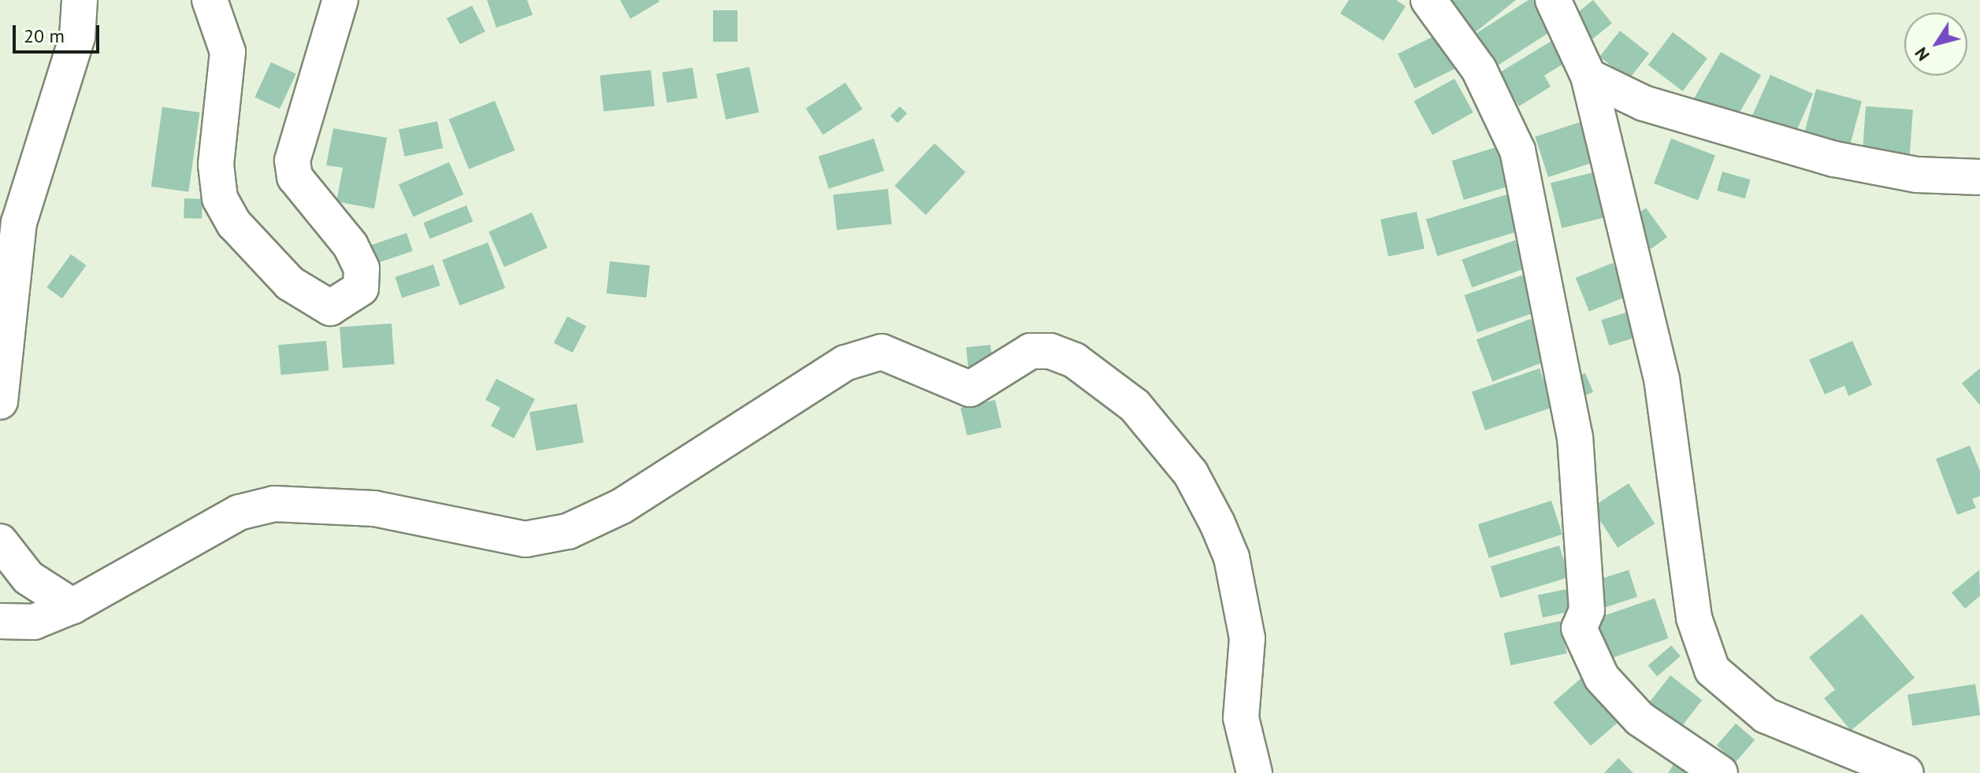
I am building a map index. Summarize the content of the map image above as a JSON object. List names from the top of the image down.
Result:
{
  "scale_bar": "20 m",
  "north": "bottom left"
}
